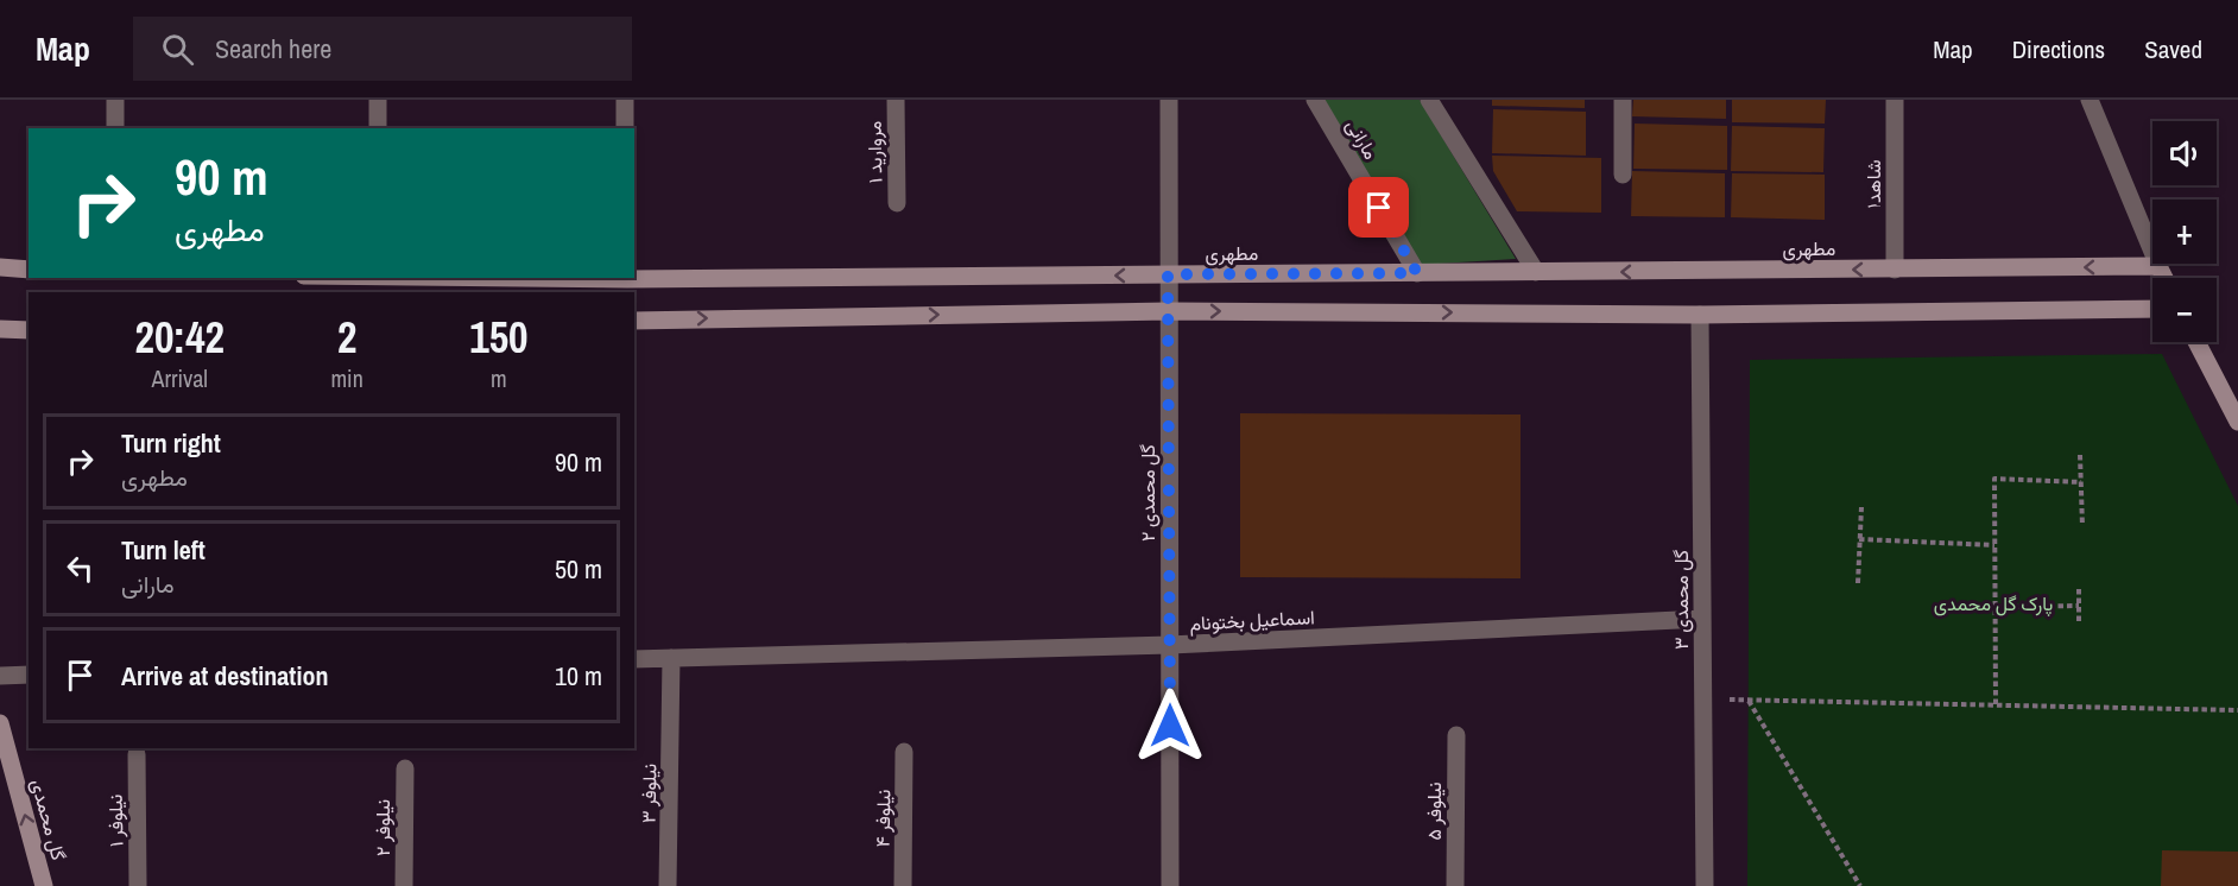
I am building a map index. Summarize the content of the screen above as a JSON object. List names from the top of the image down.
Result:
{
  "streets": {
    "street": [
      "مارانی",
      "مروارید ۱",
      "شاهد۱",
      "مطهری",
      "گل محمدی ۲",
      "گل محمدی ۳",
      "اسماعیل بختونام",
      "نیلوفر ۳",
      "نیلوفر ۵",
      "نیلوفر ۴",
      "گل محمدی",
      "نیلوفر ۱",
      "نیلوفر ۲"
    ]
  },
  "crossings": [
    ["مارانی", "مطهری"],
    ["شاهد۱", "مطهری"],
    ["مطهری", "گل محمدی ۲"],
    ["گل محمدی ۲", "اسماعیل بختونام"],
    ["گل محمدی ۳", "اسماعیل بختونام"],
    ["اسماعیل بختونام", "نیلوفر ۳"]
  ],
  "one_way": ["گل محمدی"],
  "parks": ["پارک گل محمدی"],
  "page": {
    "header": "Map",
    "search": "Search here",
    "nav": ["Map", "Directions", "Saved"],
    "map_buttons": ["+", "−"],
    "turn": ["90 m", "مطهری"],
    "eta": [
      "20:42",
      "Arrival",
      "2",
      "min",
      "150",
      "m"
    ],
    "list": [
      {
        "name": "Turn right",
        "note": "مطهری",
        "value": "90 m"
      },
      {
        "name": "Turn left",
        "note": "مارانی",
        "value": "50 m"
      },
      {
        "name": "Arrive at destination",
        "value": "10 m"
      }
    ]
  }
}
